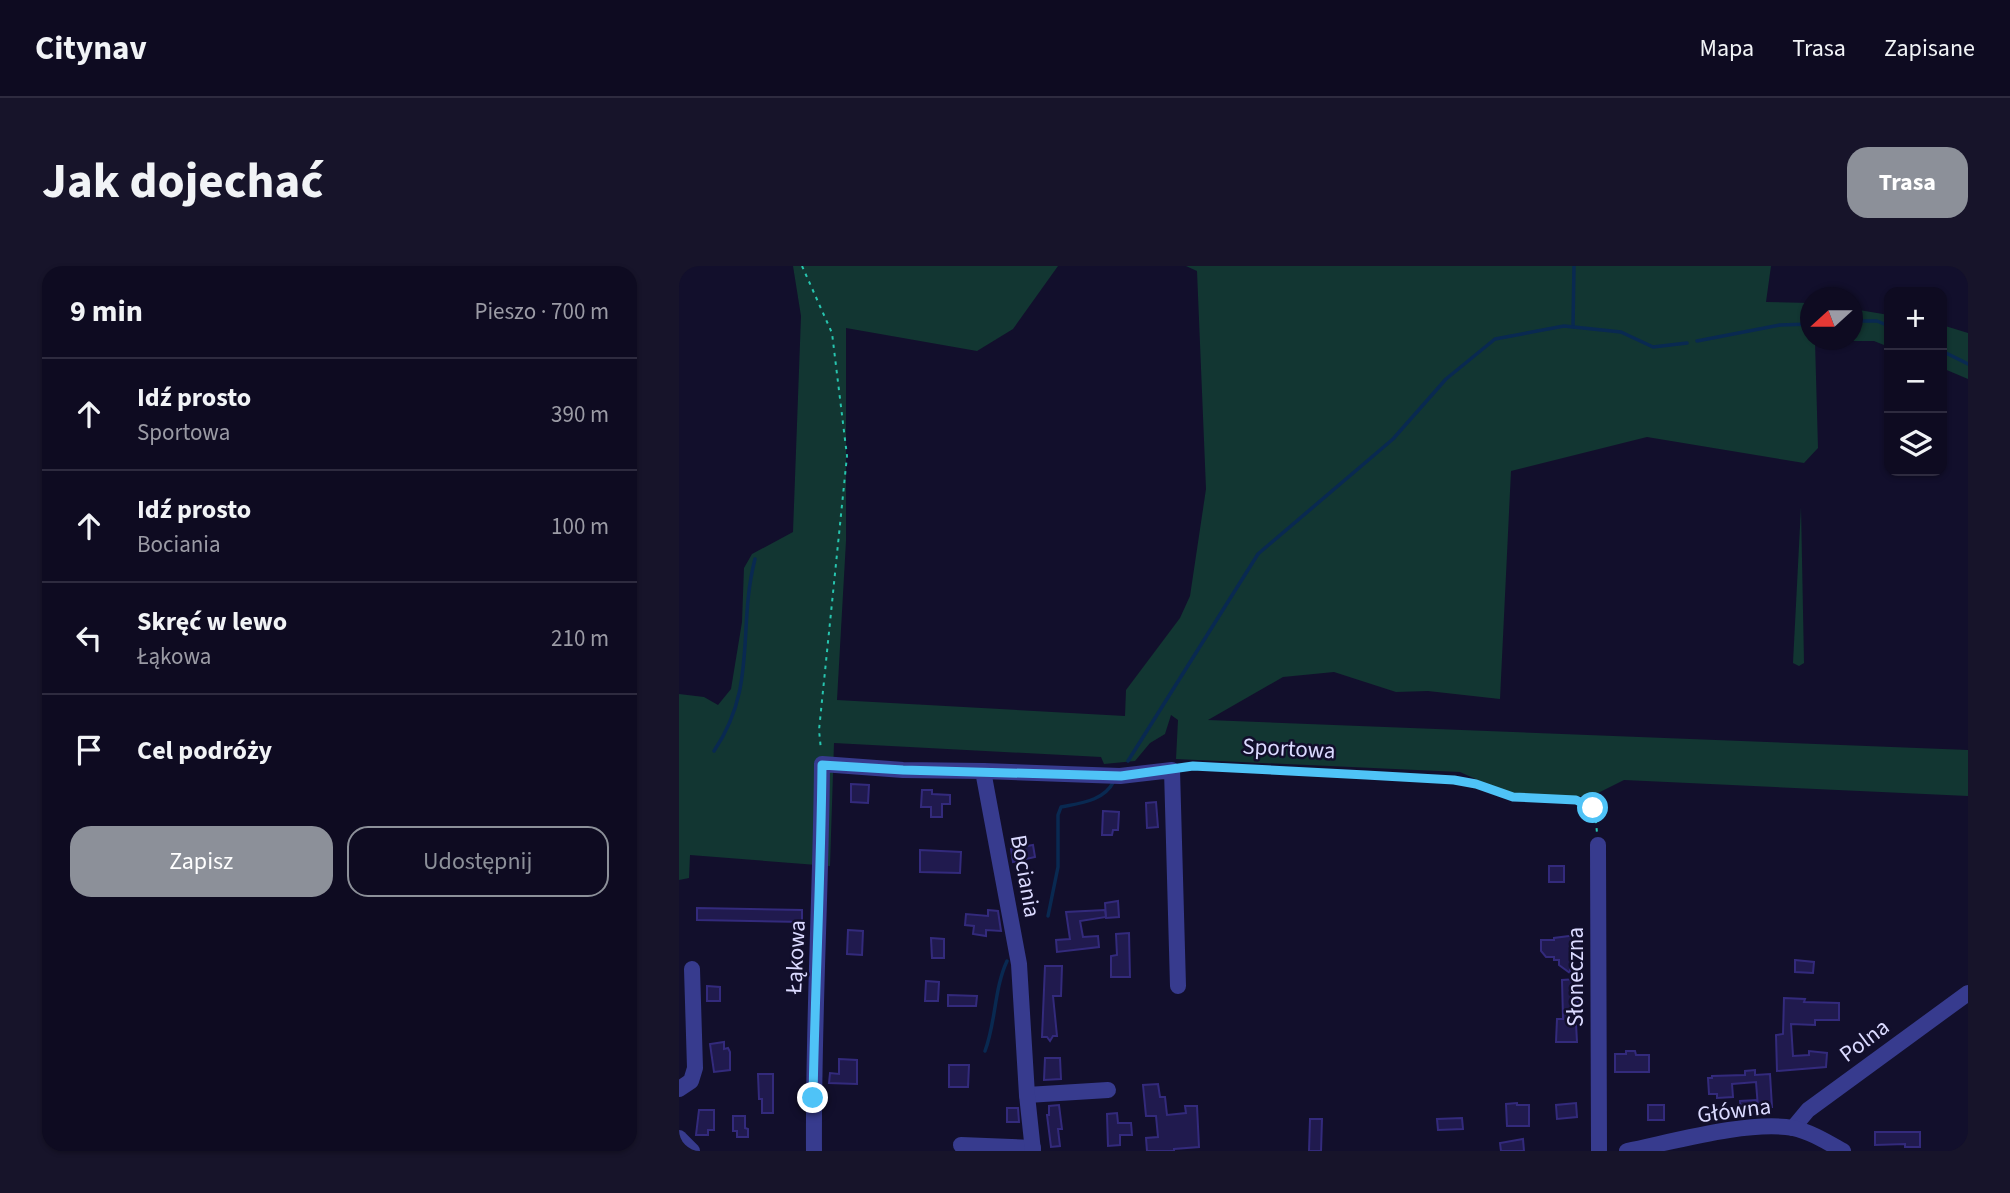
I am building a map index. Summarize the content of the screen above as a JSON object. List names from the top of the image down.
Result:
{
  "streets": {
    "street": [
      "Bociania",
      "Łąkowa",
      "Słoneczna",
      "Polna",
      "Główna"
    ],
    "path": ["Sportowa"]
  },
  "crossings": [
    ["Sportowa", "Słoneczna"],
    ["Polna", "Główna"]
  ],
  "north": "left",
  "page": {
    "header": "Citynav",
    "nav": ["Mapa", "Trasa", "Zapisane"],
    "title": "Jak dojechać",
    "buttons": [
      "Trasa",
      ["Zapisz", "Udostępnij"]
    ],
    "heading": ["9 min", "Pieszo · 700 m"],
    "map_buttons": ["+", "−"],
    "list": [
      ["Idź prosto", "Sportowa", "390 m"],
      ["Idź prosto", "Bociania", "100 m"],
      ["Skręć w lewo", "Łąkowa", "210 m"],
      "Cel podróży"
    ]
  }
}
